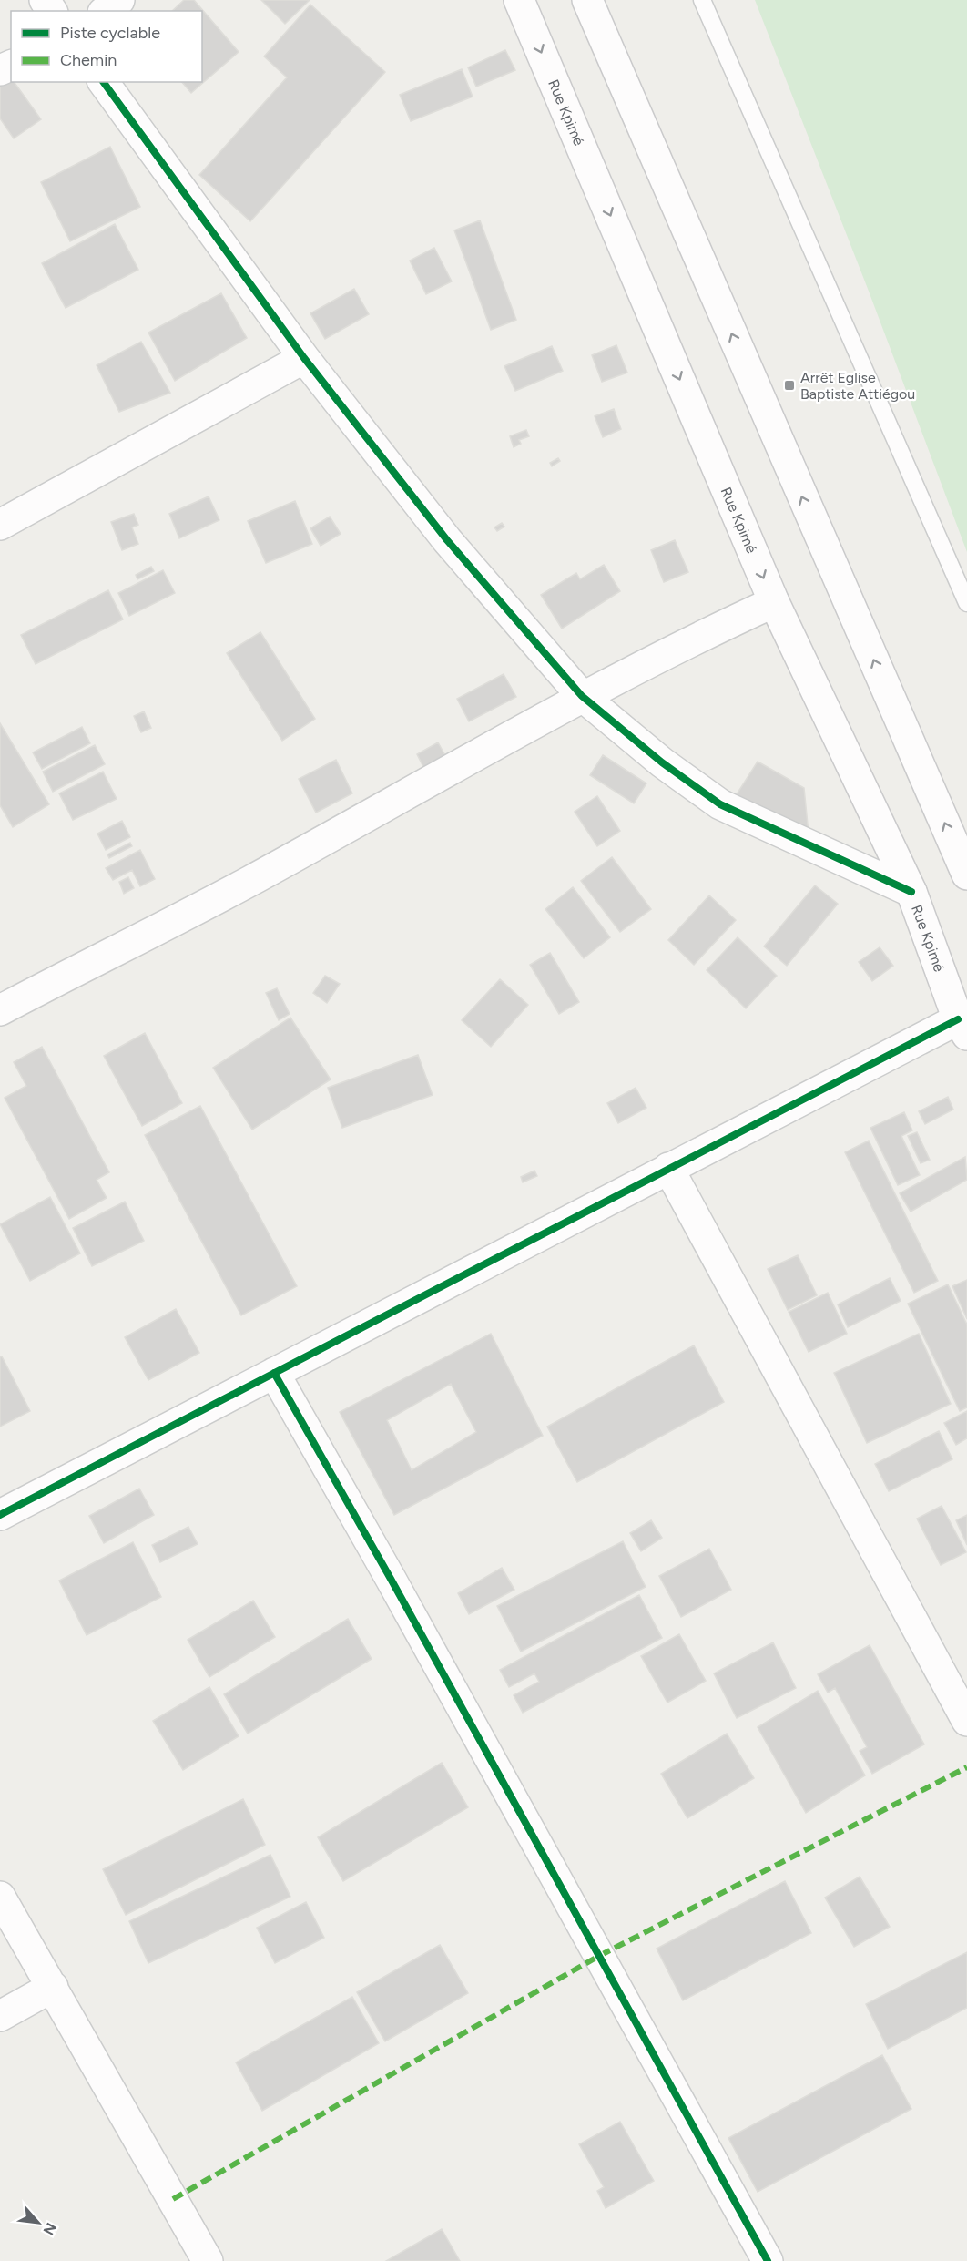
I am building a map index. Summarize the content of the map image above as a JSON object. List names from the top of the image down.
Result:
{
  "streets": {
    "street": ["Rue Kpimé"]
  },
  "places": {
    "transit": ["Arrêt Eglise Baptiste Attiégou"]
  },
  "legend": ["Piste cyclable", "Chemin"],
  "north": "bottom right"
}
